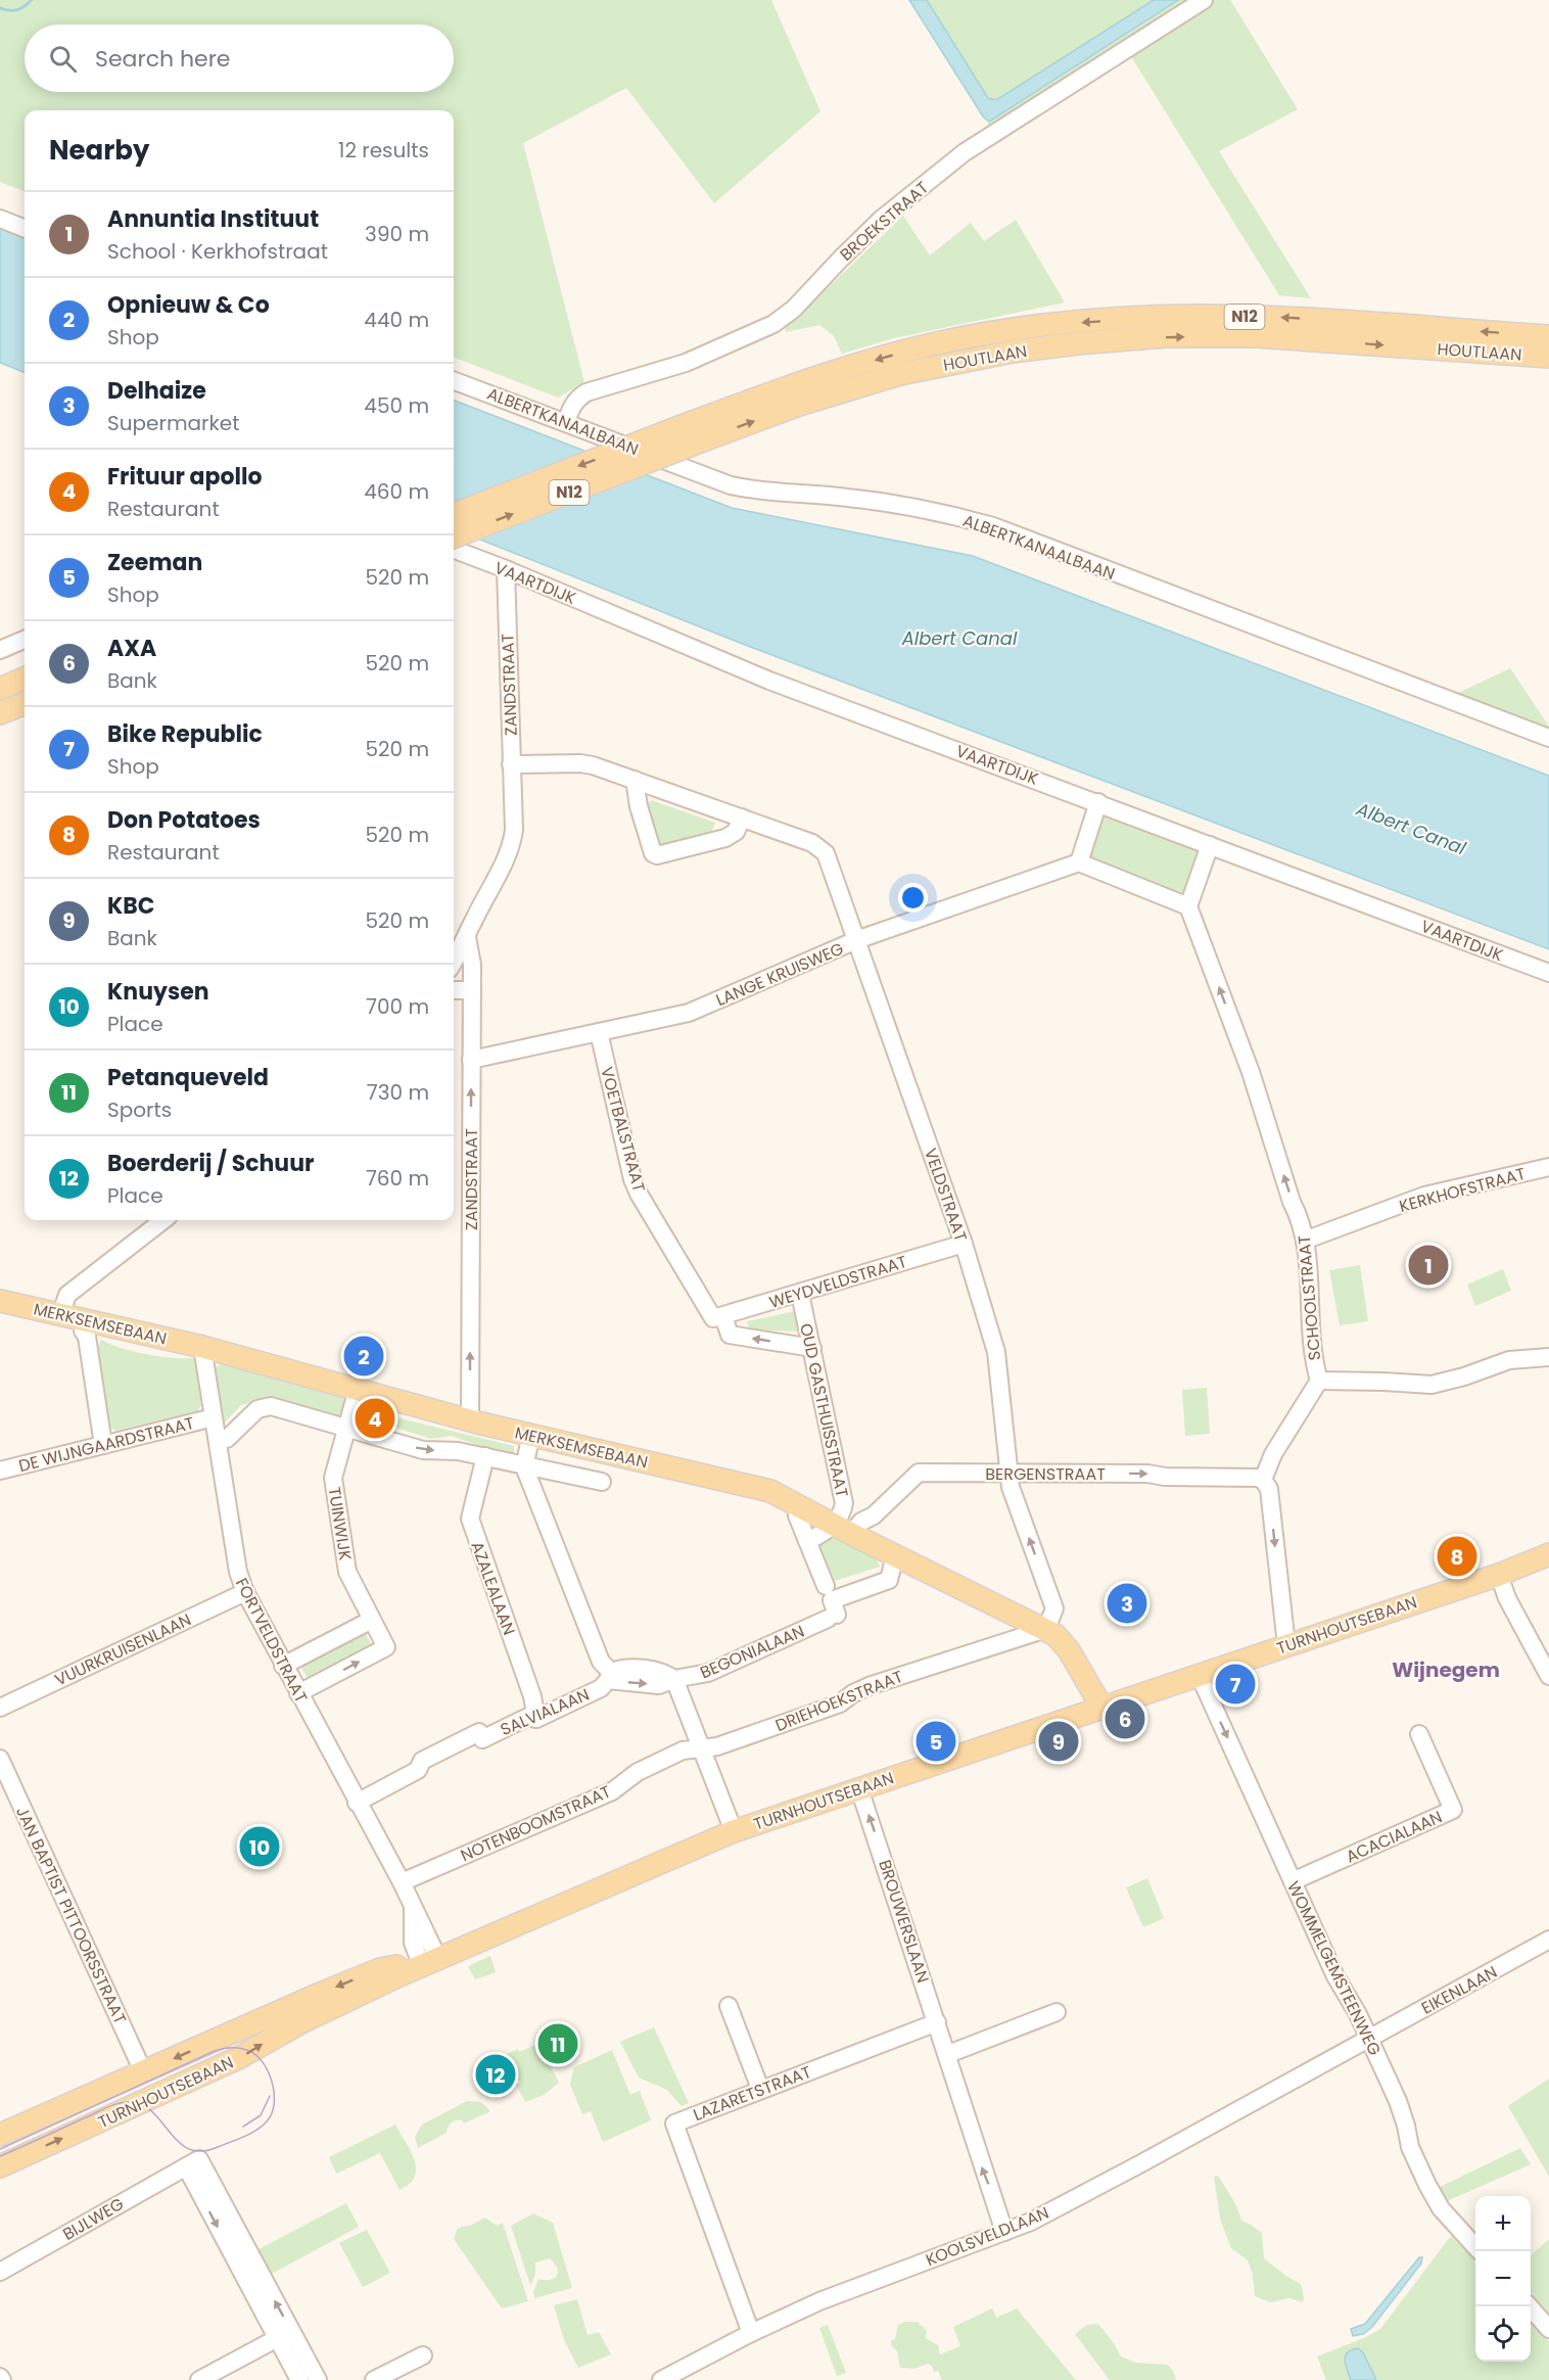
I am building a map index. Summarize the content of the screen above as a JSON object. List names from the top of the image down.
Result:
{
  "streets": {
    "main road": [
      "N12",
      "HOUTLAAN",
      "MERKSEMSEBAAN",
      "TURNHOUTSEBAAN"
    ],
    "street": [
      "BROEKSTRAAT",
      "ALBERTKANAALBAAN",
      "VAARTDIJK",
      "ZANDSTRAAT",
      "LANGE KRUISWEG",
      "VOETBALSTRAAT",
      "KERKHOFSTRAAT",
      "VELDSTRAAT",
      "WEYDVELDSTRAAT",
      "SCHOOLSTRAAT",
      "OUD GASTHUISSTRAAT",
      "DE WIJNGAARDSTRAAT",
      "BERGENSTRAAT",
      "TUINWIJK",
      "AZALEALAAN",
      "FORTVELDSTRAAT",
      "VUURKRUISENLAAN",
      "BEGONIALAAN",
      "DRIEHOEKSTRAAT",
      "SALVIALAAN",
      "NOTENBOOMSTRAAT",
      "ACACIALAAN",
      "JAN BAPTIST PITTOORSSTRAAT",
      "BROUWERSLAAN",
      "WOMMELGEMSTEENWEG",
      "EIKENLAAN",
      "LAZARETSTRAAT",
      "BIJLWEG",
      "KOOLSVELDLAAN"
    ]
  },
  "crossings": [
    ["BROEKSTRAAT", "ALBERTKANAALBAAN"],
    ["VAARTDIJK", "ZANDSTRAAT"],
    ["ZANDSTRAAT", "LANGE KRUISWEG"],
    ["ZANDSTRAAT", "VELDSTRAAT"],
    ["ZANDSTRAAT", "MERKSEMSEBAAN"],
    ["LANGE KRUISWEG", "VOETBALSTRAAT"],
    ["LANGE KRUISWEG", "VELDSTRAAT"],
    ["VOETBALSTRAAT", "WEYDVELDSTRAAT"],
    ["VOETBALSTRAAT", "OUD GASTHUISSTRAAT"],
    ["KERKHOFSTRAAT", "SCHOOLSTRAAT"],
    ["VELDSTRAAT", "WEYDVELDSTRAAT"],
    ["VELDSTRAAT", "MERKSEMSEBAAN"],
    ["VELDSTRAAT", "BERGENSTRAAT"],
    ["VELDSTRAAT", "DRIEHOEKSTRAAT"],
    ["WEYDVELDSTRAAT", "OUD GASTHUISSTRAAT"],
    ["SCHOOLSTRAAT", "BERGENSTRAAT"],
    ["MERKSEMSEBAAN", "OUD GASTHUISSTRAAT"],
    ["MERKSEMSEBAAN", "BERGENSTRAAT"],
    ["MERKSEMSEBAAN", "TUINWIJK"],
    ["MERKSEMSEBAAN", "AZALEALAAN"],
    ["MERKSEMSEBAAN", "TURNHOUTSEBAAN"],
    ["MERKSEMSEBAAN", "FORTVELDSTRAAT"],
    ["MERKSEMSEBAAN", "BEGONIALAAN"],
    ["MERKSEMSEBAAN", "DRIEHOEKSTRAAT"],
    ["DE WIJNGAARDSTRAAT", "FORTVELDSTRAAT"],
    ["TUINWIJK", "FORTVELDSTRAAT"],
    ["AZALEALAAN", "SALVIALAAN"],
    ["TURNHOUTSEBAAN", "FORTVELDSTRAAT"],
    ["TURNHOUTSEBAAN", "JAN BAPTIST PITTOORSSTRAAT"],
    ["TURNHOUTSEBAAN", "BROUWERSLAAN"],
    ["TURNHOUTSEBAAN", "WOMMELGEMSTEENWEG"],
    ["FORTVELDSTRAAT", "VUURKRUISENLAAN"],
    ["FORTVELDSTRAAT", "SALVIALAAN"],
    ["FORTVELDSTRAAT", "NOTENBOOMSTRAAT"],
    ["DRIEHOEKSTRAAT", "NOTENBOOMSTRAAT"],
    ["ACACIALAAN", "WOMMELGEMSTEENWEG"],
    ["BROUWERSLAAN", "LAZARETSTRAAT"],
    ["BROUWERSLAAN", "KOOLSVELDLAAN"],
    ["WOMMELGEMSTEENWEG", "EIKENLAAN"],
    ["WOMMELGEMSTEENWEG", "KOOLSVELDLAAN"],
    ["EIKENLAAN", "KOOLSVELDLAAN"],
    ["LAZARETSTRAAT", "KOOLSVELDLAAN"]
  ],
  "one_way": [
    "ZANDSTRAAT",
    "SCHOOLSTRAAT",
    "BERGENSTRAAT",
    "BROUWERSLAAN",
    "WOMMELGEMSTEENWEG"
  ],
  "districts": ["Wijnegem"],
  "water": ["Albert Canal"],
  "page": {
    "search": "Search here",
    "heading": ["Nearby", "12 results"],
    "list": [
      {
        "mark": "1",
        "name": "Annuntia Instituut",
        "note": "School · Kerkhofstraat",
        "value": "390 m"
      },
      {
        "mark": "2",
        "name": "Opnieuw & Co",
        "note": "Shop",
        "value": "440 m"
      },
      {
        "mark": "3",
        "name": "Delhaize",
        "note": "Supermarket",
        "value": "450 m"
      },
      {
        "mark": "4",
        "name": "Frituur apollo",
        "note": "Restaurant",
        "value": "460 m"
      },
      {
        "mark": "5",
        "name": "Zeeman",
        "note": "Shop",
        "value": "520 m"
      },
      {
        "mark": "6",
        "name": "AXA",
        "note": "Bank",
        "value": "520 m"
      },
      {
        "mark": "7",
        "name": "Bike Republic",
        "note": "Shop",
        "value": "520 m"
      },
      {
        "mark": "8",
        "name": "Don Potatoes",
        "note": "Restaurant",
        "value": "520 m"
      },
      {
        "mark": "9",
        "name": "KBC",
        "note": "Bank",
        "value": "520 m"
      },
      {
        "mark": "10",
        "name": "Knuysen",
        "note": "Place",
        "value": "700 m"
      },
      {
        "mark": "11",
        "name": "Petanqueveld",
        "note": "Sports",
        "value": "730 m"
      },
      {
        "mark": "12",
        "name": "Boerderij / Schuur",
        "note": "Place",
        "value": "760 m"
      }
    ],
    "pins": [
      "1",
      "2",
      "4",
      "8",
      "3",
      "7",
      "6",
      "5",
      "9",
      "10",
      "11",
      "12"
    ],
    "map_buttons": ["+", "−"]
  }
}
